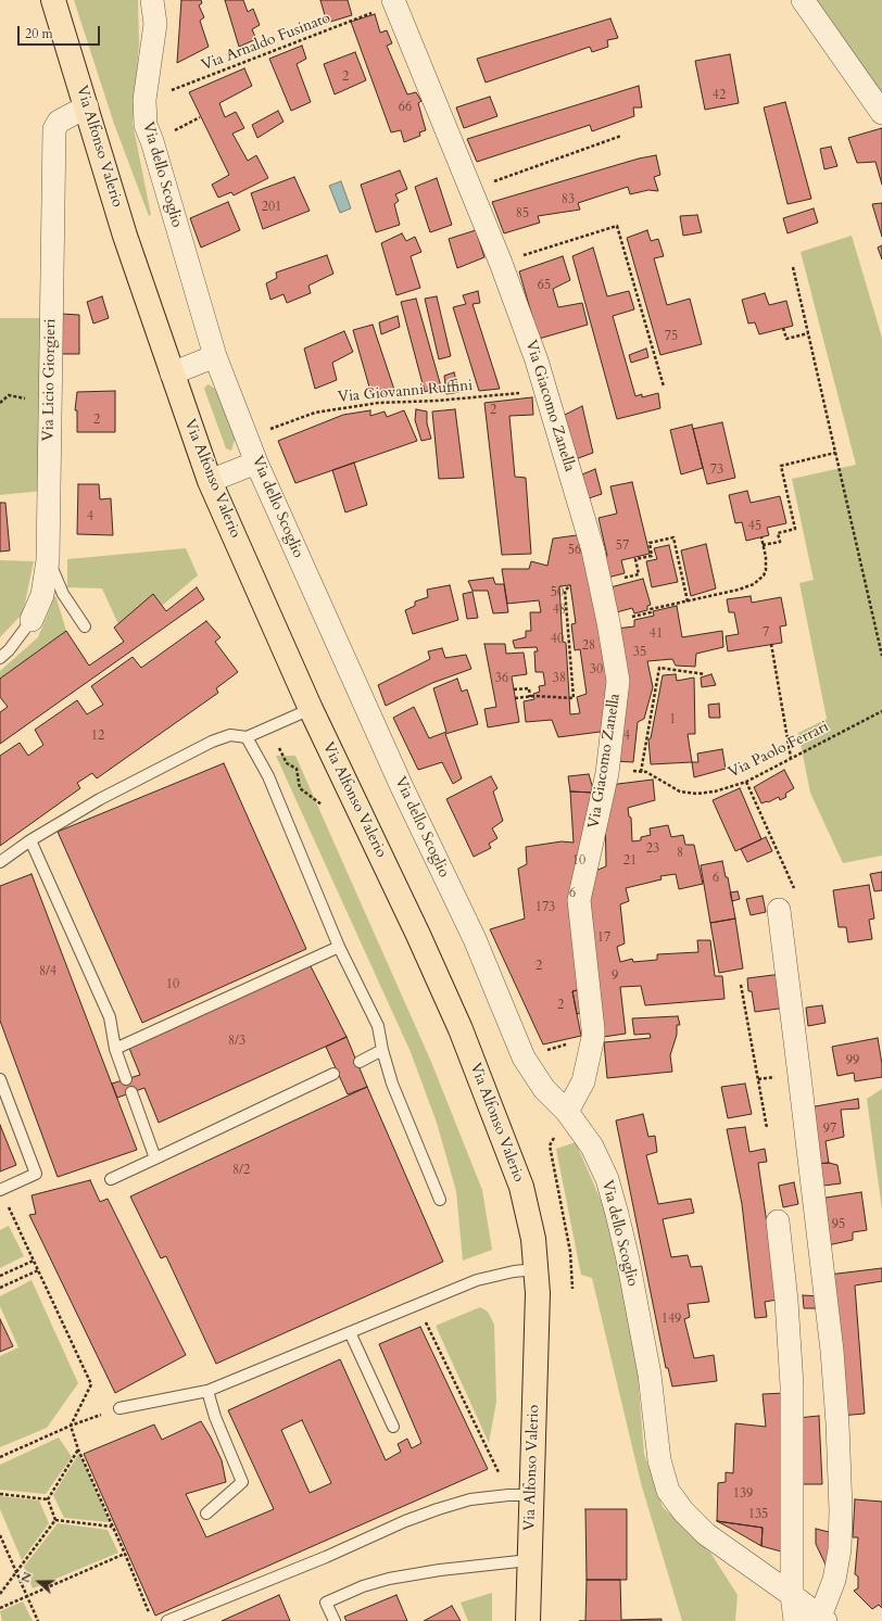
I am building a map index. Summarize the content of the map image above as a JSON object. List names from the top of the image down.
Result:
{
  "streets": {
    "main road": ["Via Alfonso Valerio"],
    "street": ["Via dello Scoglio", "Via Licio Giorgieri", "Via Giacomo Zanella"],
    "path": ["Via Arnaldo Fusinato", "Via Giovanni Ruffini", "Via Paolo Ferrari"]
  },
  "crossings": [
    ["Via Arnaldo Fusinato", "Via dello Scoglio"],
    ["Via Arnaldo Fusinato", "Via Giacomo Zanella"],
    ["Via Alfonso Valerio", "Via Licio Giorgieri"],
    ["Via dello Scoglio", "Via Giacomo Zanella"],
    ["Via Giovanni Ruffini", "Via Giacomo Zanella"],
    ["Via Giacomo Zanella", "Via Paolo Ferrari"]
  ],
  "house_numbers": [
    "2",
    "42",
    "66",
    "83",
    "201",
    "85",
    "65",
    "75",
    "2",
    "2",
    "73",
    "4",
    "45",
    "57",
    "56",
    "50",
    "48",
    "7",
    "41",
    "40",
    "28",
    "35",
    "30",
    "36",
    "38",
    "1",
    "12",
    "4",
    "23",
    "8",
    "10",
    "21",
    "6",
    "6",
    "173",
    "17",
    "2",
    "8/4",
    "9",
    "10",
    "2",
    "8/3",
    "99",
    "97",
    "8/2",
    "95",
    "149",
    "139",
    "135"
  ],
  "scale_bar": "20 m",
  "north": "left"
}
